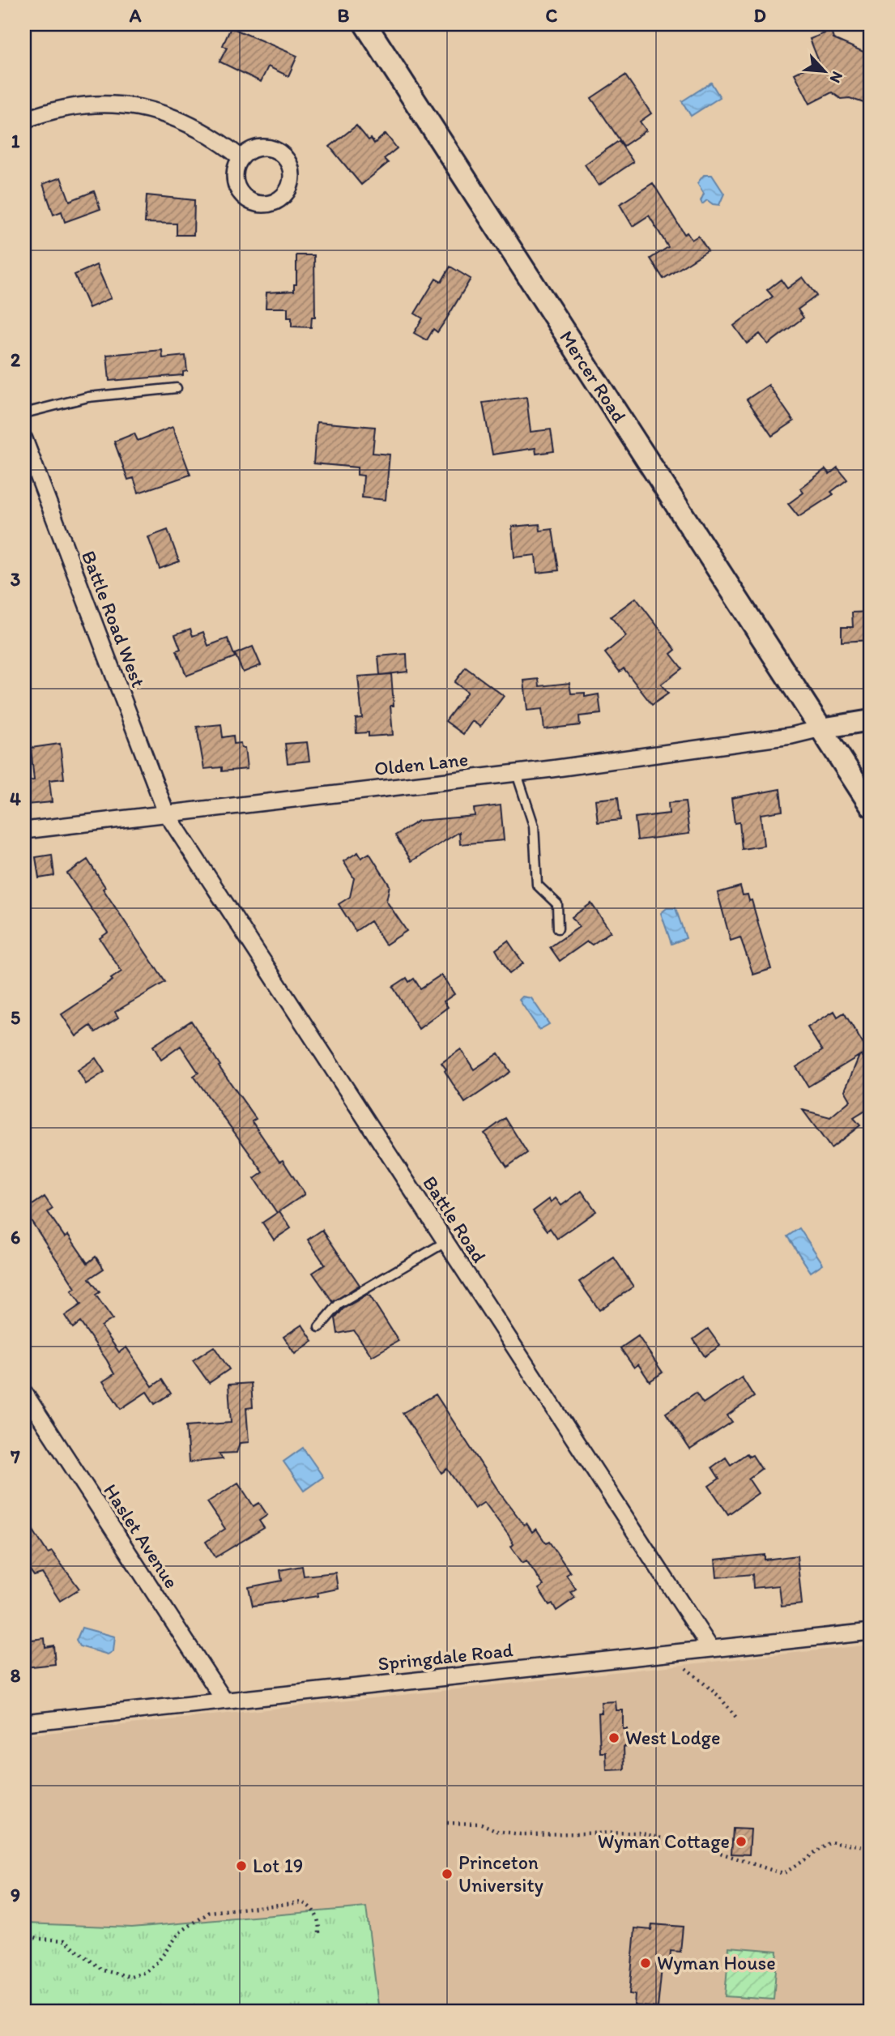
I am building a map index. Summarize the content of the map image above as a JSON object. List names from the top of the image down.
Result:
{
  "streets": {
    "main road": ["Mercer Road"],
    "street": [
      "Battle Road West",
      "Olden Lane",
      "Battle Road",
      "Haslet Avenue",
      "Springdale Road"
    ]
  },
  "crossings": [
    ["Mercer Road", "Olden Lane"],
    ["Battle Road West", "Olden Lane"],
    ["Battle Road West", "Battle Road"],
    ["Olden Lane", "Battle Road"],
    ["Battle Road", "Springdale Road"],
    ["Haslet Avenue", "Springdale Road"]
  ],
  "places": [
    "West Lodge",
    "Wyman Cottage",
    "Lot 19",
    "Princeton University",
    "Wyman House"
  ],
  "north": "bottom right",
  "grid": {
    "columns": [
      "A",
      "B",
      "C",
      "D"
    ],
    "rows": [
      "1",
      "2",
      "3",
      "4",
      "5",
      "6",
      "7",
      "8",
      "9"
    ]
  }
}
